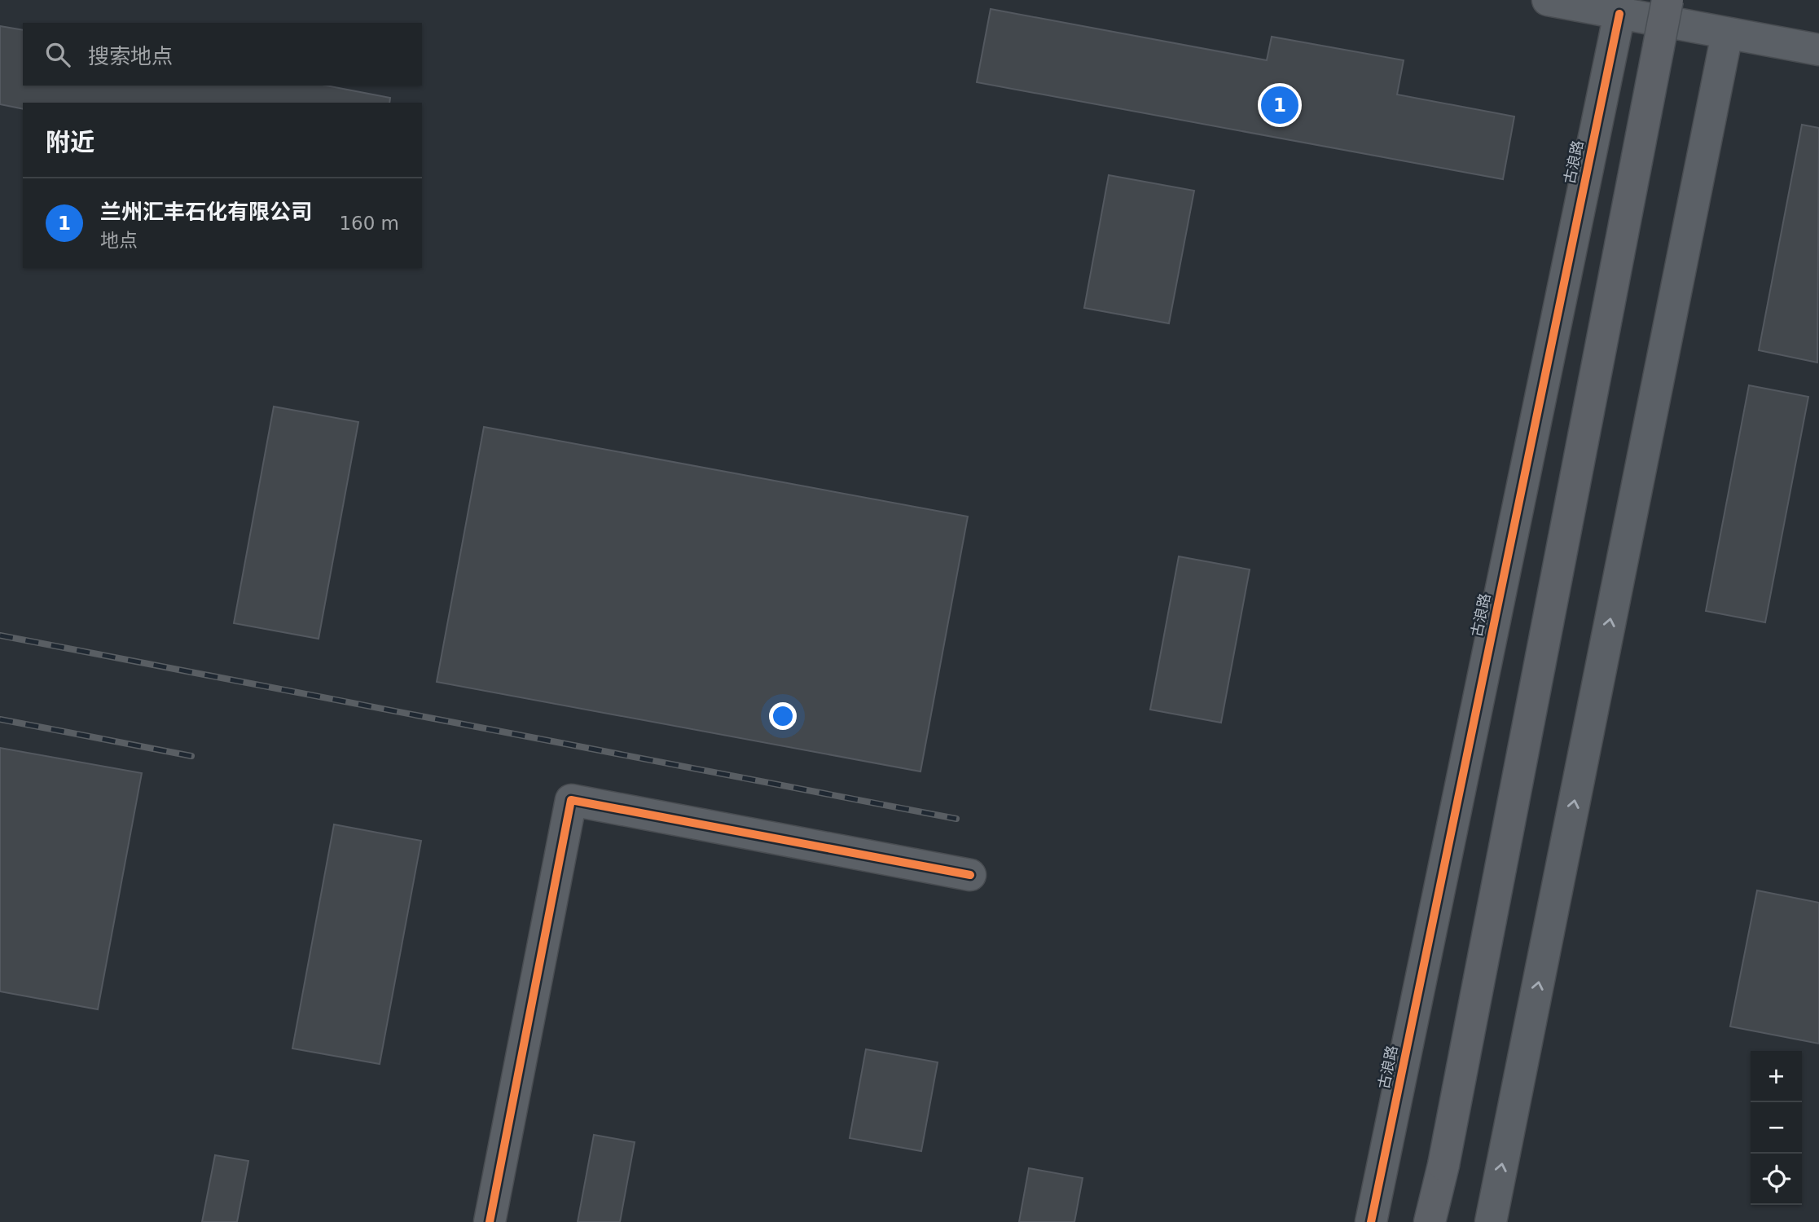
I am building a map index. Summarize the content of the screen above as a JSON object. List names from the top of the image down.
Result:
{
  "streets": {
    "street": ["古浪路"]
  },
  "page": {
    "search": "搜索地点",
    "pins": "1",
    "heading": "附近",
    "list": [
      {
        "mark": "1",
        "name": "兰州汇丰石化有限公司",
        "note": "地点",
        "value": "160 m"
      }
    ],
    "map_buttons": ["+", "−"]
  }
}
